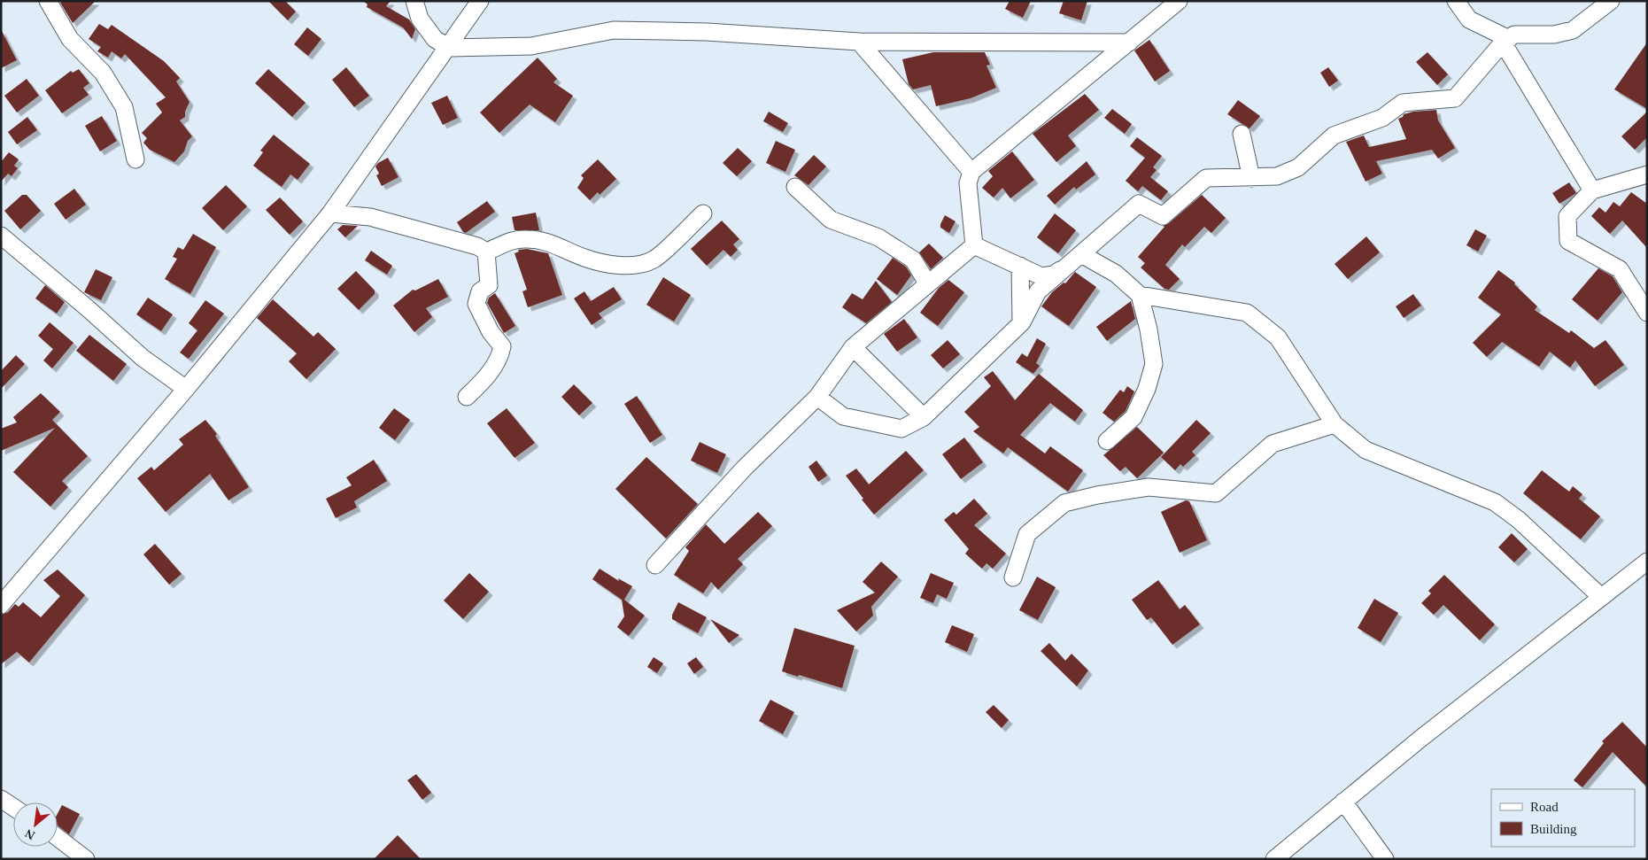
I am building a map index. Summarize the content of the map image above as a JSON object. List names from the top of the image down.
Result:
{
  "legend": ["Road", "Building"],
  "north": "bottom left"
}
